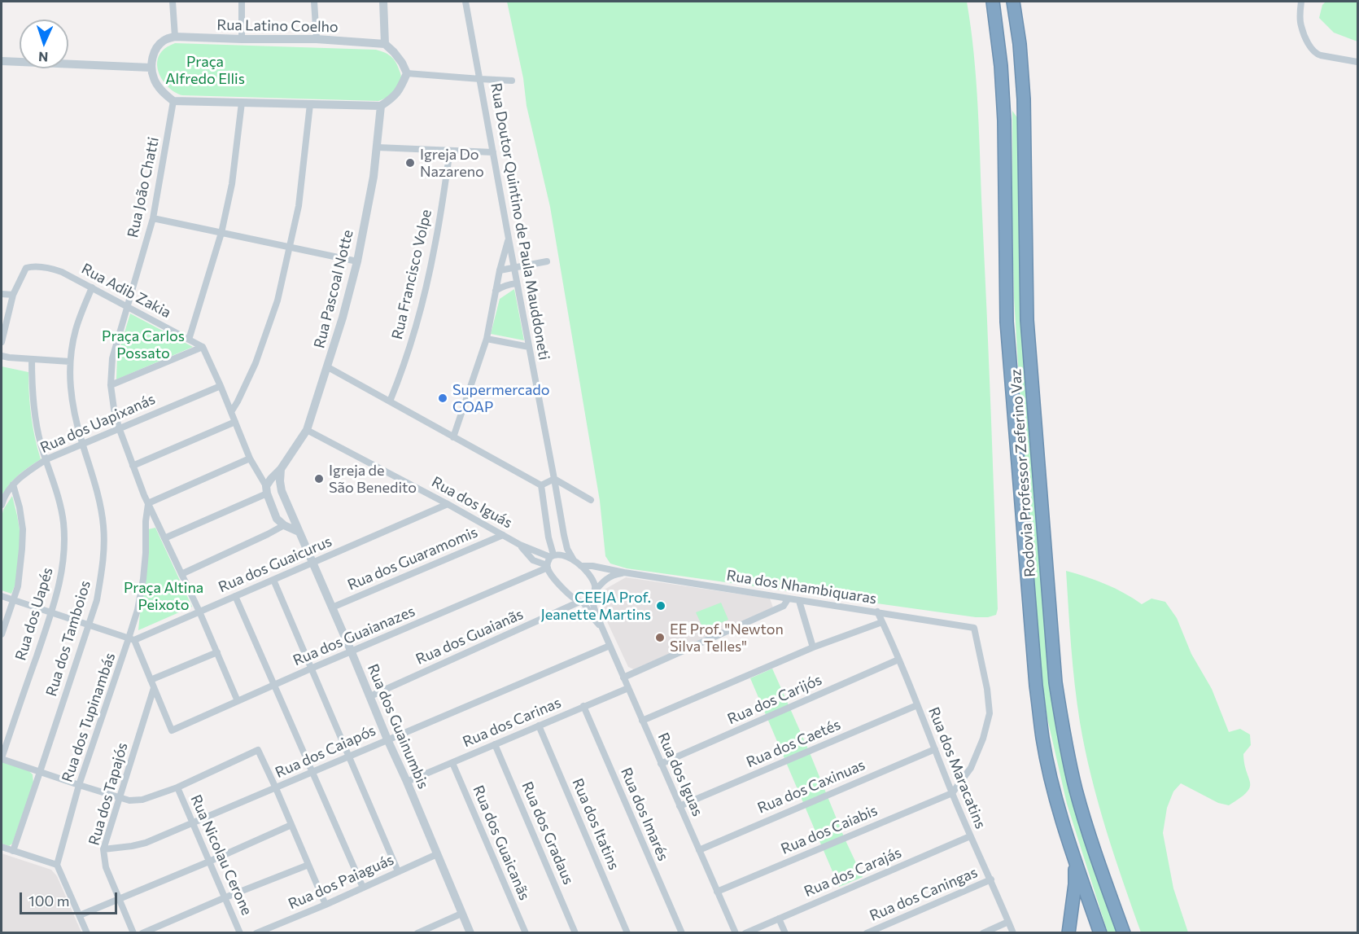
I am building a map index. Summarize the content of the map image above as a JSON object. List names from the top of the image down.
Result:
{
  "streets": {
    "highway": ["Rodovia Professor Zeferino Vaz"],
    "street": [
      "Rua Latino Coelho",
      "Rua João Chatti",
      "Rua Doutor Quintino de Paula Mauddoneti",
      "Rua Francisco Volpe",
      "Rua Pascoal Notte",
      "Rua Adib Zakia",
      "Rua dos Uapixanás",
      "Rua dos Iguás",
      "Rua dos Guaramomis",
      "Rua dos Guaicurus",
      "Rua dos Nhambiquaras",
      "Rua dos Uapés",
      "Rua dos Guaianazes",
      "Rua dos Guaianãs",
      "Rua dos Tamboios",
      "Rua dos Carijós",
      "Rua dos Tupinambás",
      "Rua dos Carinas",
      "Rua dos Guainumbis",
      "Rua dos Caetés",
      "Rua dos Caiapós",
      "Rua dos Maracatins",
      "Rua dos Iguas",
      "Rua dos Caxinuas",
      "Rua dos Tapajós",
      "Rua dos Imarés",
      "Rua dos Itatins",
      "Rua dos Caiabis",
      "Rua dos Gradaus",
      "Rua dos Guaicanãs",
      "Rua Nicolau Cerone",
      "Rua dos Carajás",
      "Rua dos Paiaguás",
      "Rua dos Caningas"
    ]
  },
  "crossings": [
    ["Rua João Chatti", "Rua Adib Zakia"],
    ["Rua João Chatti", "Rua dos Tupinambás"],
    ["Rua Doutor Quintino de Paula Mauddoneti", "Rua dos Iguas"],
    ["Rua Pascoal Notte", "Rua dos Iguás"],
    ["Rua Pascoal Notte", "Rua dos Guainumbis"],
    ["Rua Adib Zakia", "Rua dos Tamboios"],
    ["Rua Adib Zakia", "Rua dos Tupinambás"],
    ["Rua dos Uapixanás", "Rua dos Uapés"],
    ["Rua dos Uapixanás", "Rua dos Tamboios"],
    ["Rua dos Uapixanás", "Rua dos Tupinambás"],
    ["Rua dos Iguás", "Rua dos Guaramomis"],
    ["Rua dos Iguás", "Rua dos Guaicurus"],
    ["Rua dos Iguás", "Rua dos Guaianazes"],
    ["Rua dos Iguás", "Rua dos Iguas"],
    ["Rua dos Guaramomis", "Rua dos Guainumbis"],
    ["Rua dos Guaicurus", "Rua dos Tupinambás"],
    ["Rua dos Guaicurus", "Rua dos Guainumbis"],
    ["Rua dos Nhambiquaras", "Rua dos Maracatins"],
    ["Rua dos Nhambiquaras", "Rua dos Iguas"],
    ["Rua dos Nhambiquaras", "Rua dos Caiabis"],
    ["Rua dos Guaianazes", "Rua dos Tupinambás"],
    ["Rua dos Guaianazes", "Rua dos Guainumbis"],
    ["Rua dos Guaianazes", "Rua dos Iguas"],
    ["Rua dos Guaianazes", "Rua dos Tapajós"],
    ["Rua dos Guaianãs", "Rua dos Guainumbis"],
    ["Rua dos Guaianãs", "Rua dos Iguas"],
    ["Rua dos Carijós", "Rua dos Maracatins"],
    ["Rua dos Carijós", "Rua dos Iguas"],
    ["Rua dos Carinas", "Rua dos Guainumbis"],
    ["Rua dos Carinas", "Rua dos Iguas"],
    ["Rua dos Carinas", "Rua dos Imarés"],
    ["Rua dos Carinas", "Rua dos Itatins"],
    ["Rua dos Carinas", "Rua dos Gradaus"],
    ["Rua dos Carinas", "Rua dos Guaicanãs"],
    ["Rua dos Guainumbis", "Rua dos Caiapós"],
    ["Rua dos Guainumbis", "Rua dos Paiaguás"],
    ["Rua dos Caetés", "Rua dos Maracatins"],
    ["Rua dos Caetés", "Rua dos Iguas"],
    ["Rua dos Caiapós", "Rua dos Iguas"],
    ["Rua dos Caiapós", "Rua dos Tapajós"],
    ["Rua dos Caiapós", "Rua Nicolau Cerone"],
    ["Rua dos Maracatins", "Rua dos Caxinuas"],
    ["Rua dos Maracatins", "Rua dos Caiabis"],
    ["Rua dos Maracatins", "Rua dos Carajás"],
    ["Rua dos Maracatins", "Rua dos Caningas"],
    ["Rua dos Iguas", "Rua dos Caxinuas"],
    ["Rua dos Iguas", "Rua dos Caiabis"]
  ],
  "parks": ["Praça Alfredo Ellis", "Praça Carlos Possato", "Praça Altina Peixoto"],
  "places": [
    "Igreja Do Nazareno",
    "Supermercado COAP",
    "Igreja de São Benedito",
    "CEEJA Prof. Jeanette Martins",
    "EE Prof. \"Newton Silva Telles\""
  ],
  "scale_bar": "100 m",
  "north": "bottom"
}
